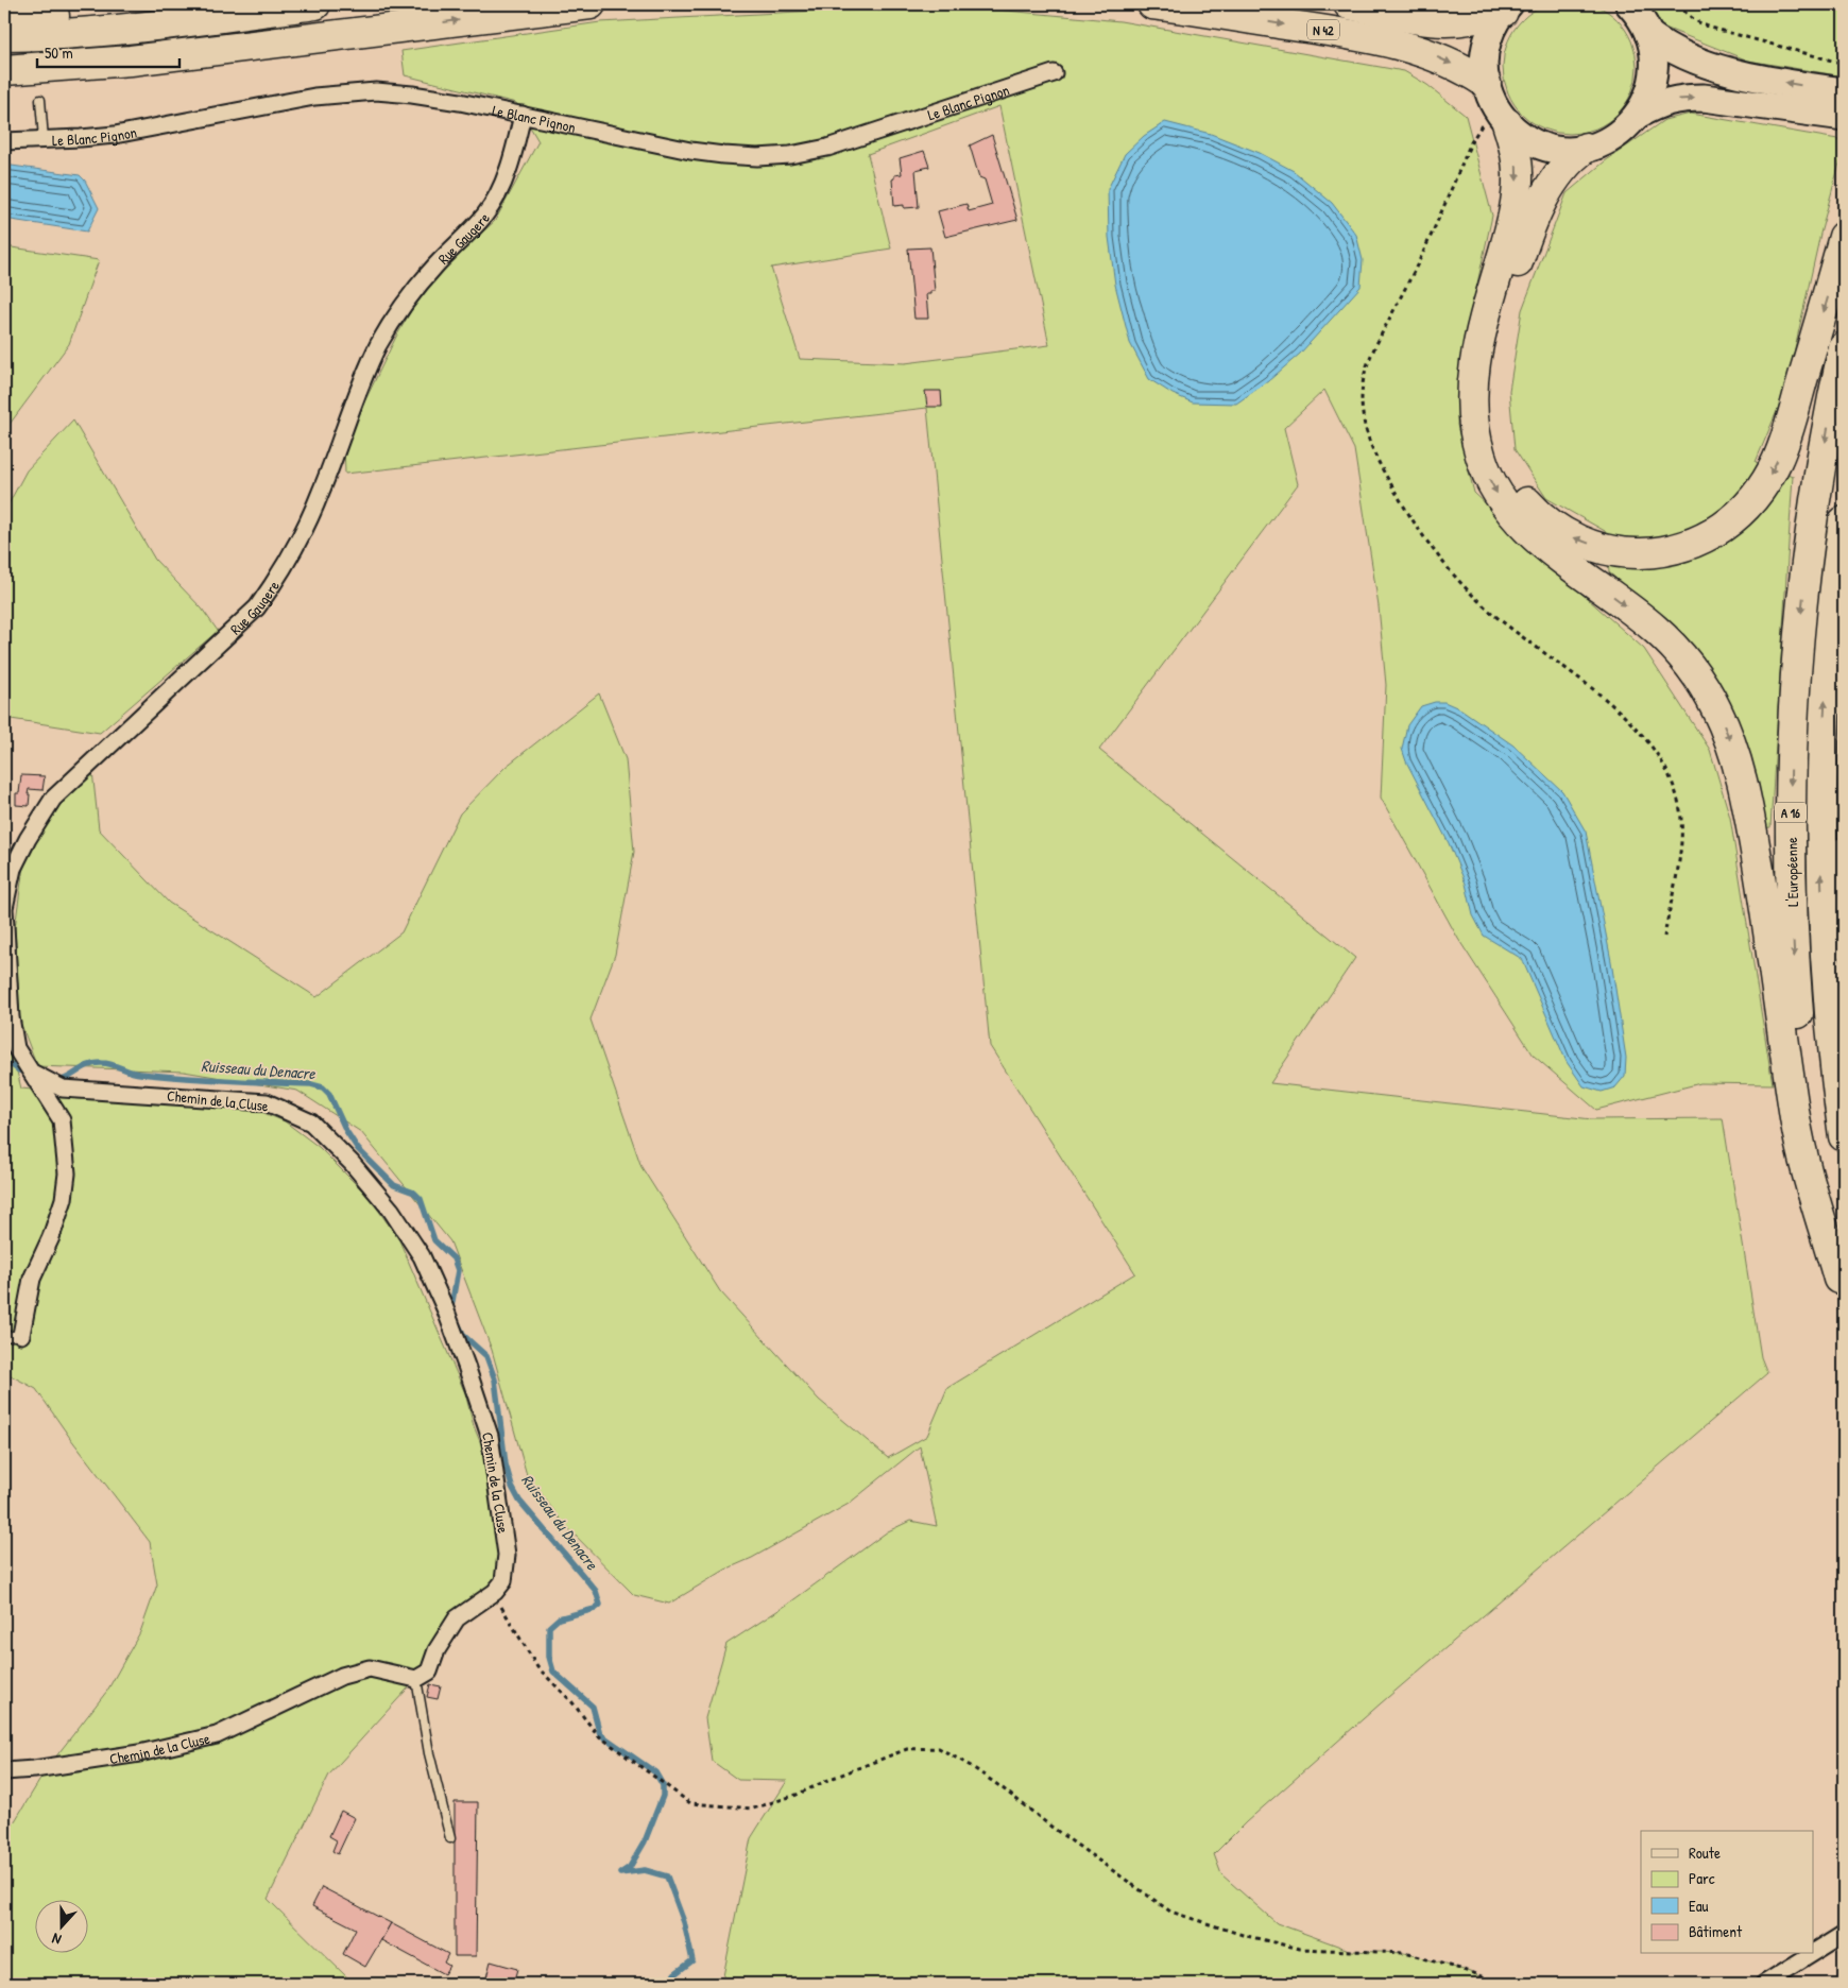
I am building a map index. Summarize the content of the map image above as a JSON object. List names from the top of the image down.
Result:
{
  "streets": {
    "highway": ["N 42", "A 16", "L'Européenne"],
    "street": ["Le Blanc Pignon", "Rue Gaugere", "Chemin de la Cluse"]
  },
  "crossings": [
    ["Le Blanc Pignon", "Rue Gaugere"],
    ["Rue Gaugere", "Chemin de la Cluse"]
  ],
  "water": ["Ruisseau du Denacre"],
  "legend": [
    "Route",
    "Parc",
    "Eau",
    "Bâtiment"
  ],
  "scale_bar": "50 m",
  "north": "bottom"
}
